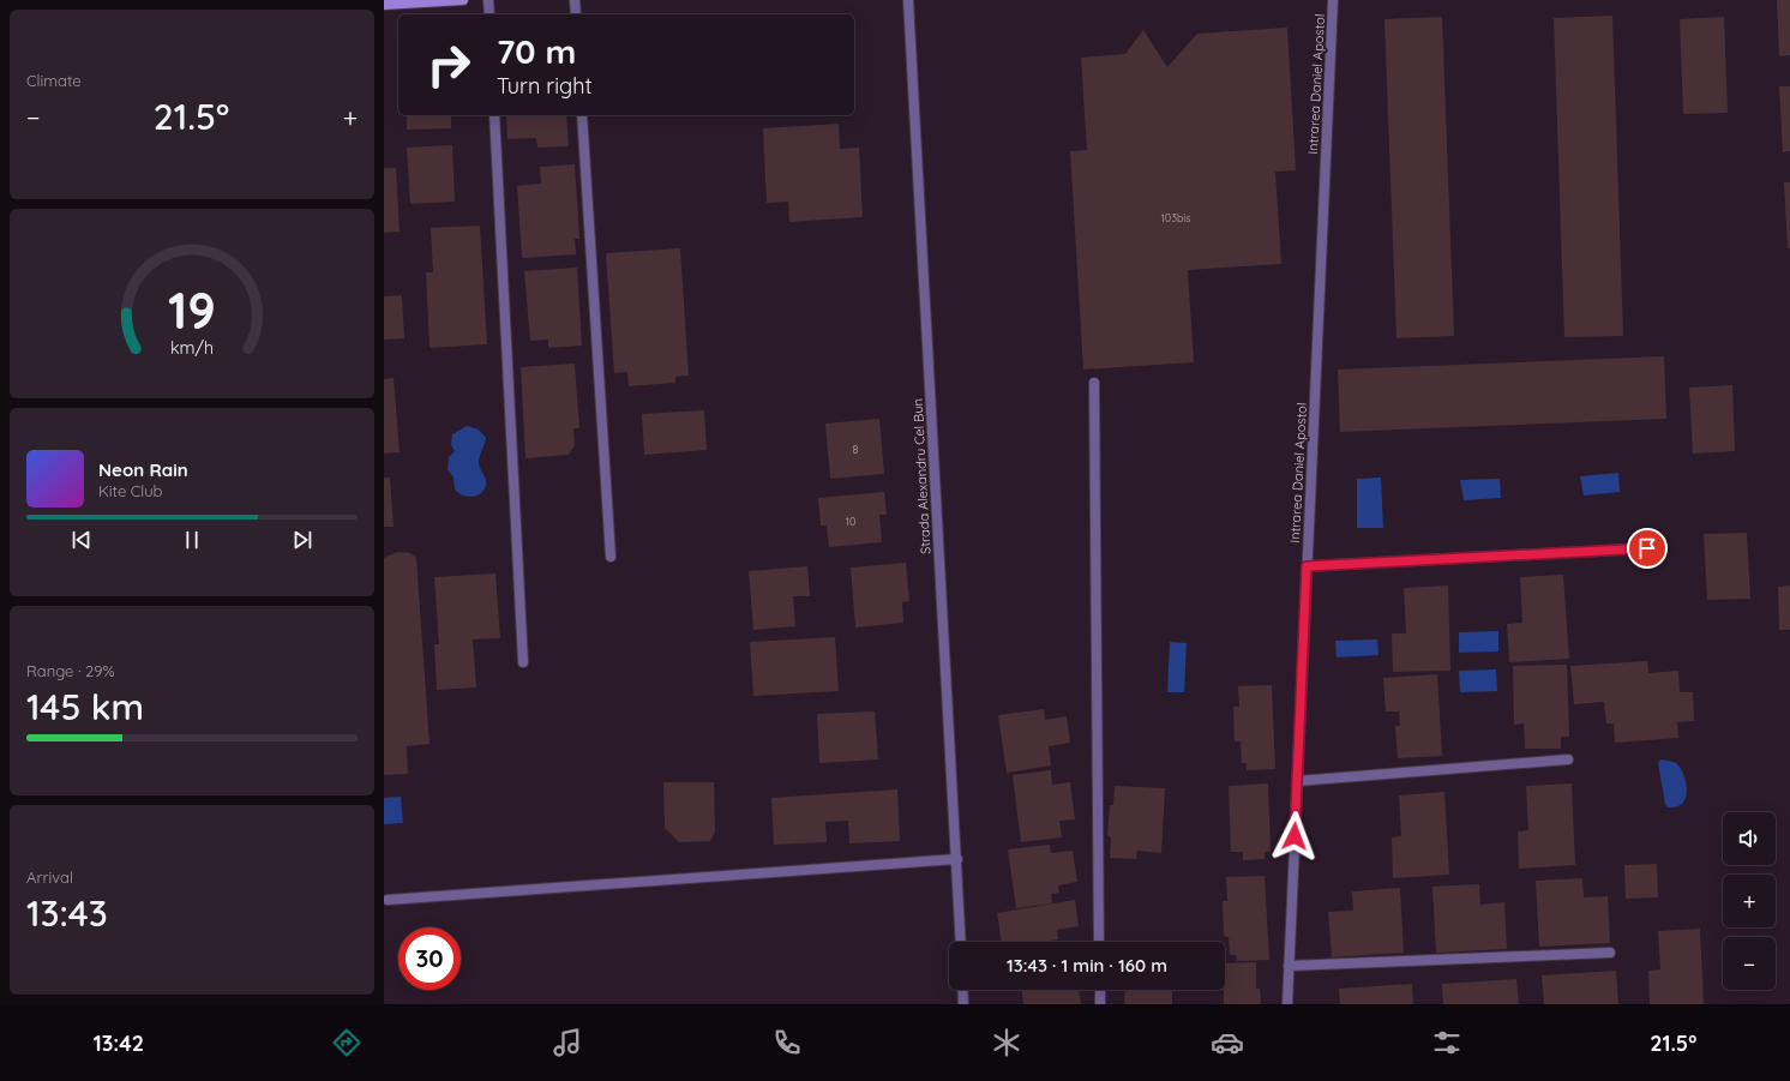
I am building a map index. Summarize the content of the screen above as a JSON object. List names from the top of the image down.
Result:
{
  "streets": {
    "street": ["Intrarea Daniel Apostol", "Strada Alexandru Cel Bun"]
  },
  "house_numbers": ["103bis", "8", "10"],
  "page": {
    "tile": [
      "Climate",
      ["Range · 29%", "145 km"],
      ["Arrival", "13:43"]
    ],
    "turn": ["70 m", "Turn right"],
    "heat": ["−", "21.5°", "+"],
    "song": ["Neon Rain", "Kite Club"],
    "map_buttons": ["+", "−"],
    "limit": "30",
    "trip": "13:43 · 1 min · 160 m",
    "tabs": ["13:42", "21.5°"],
    "gauge": ["19", "km/h"]
  }
}
